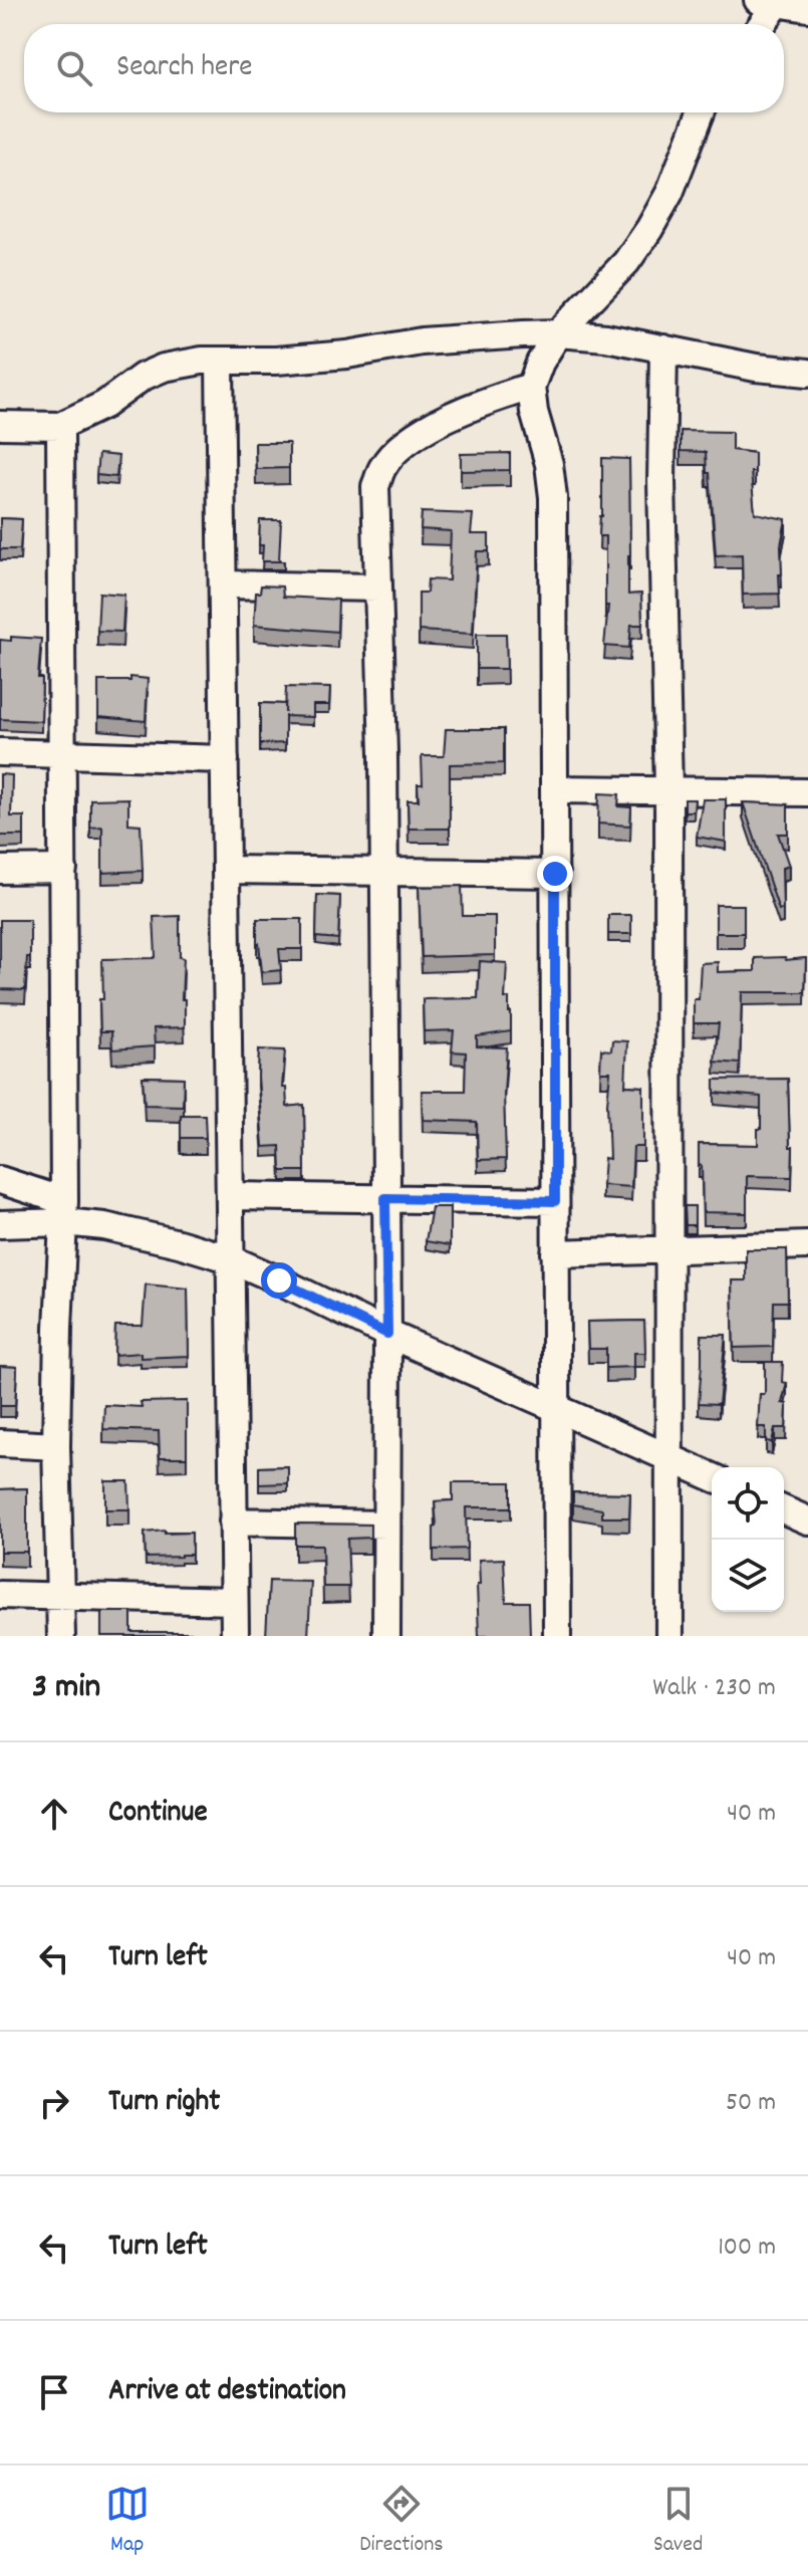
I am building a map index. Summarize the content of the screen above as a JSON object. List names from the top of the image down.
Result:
{
  "page": {
    "search": "Search here",
    "heading": ["3 min", "Walk · 230 m"],
    "list": [
      ["Continue", "40 m"],
      ["Turn left", "40 m"],
      ["Turn right", "50 m"],
      ["Turn left", "100 m"],
      "Arrive at destination"
    ],
    "nav": ["Map", "Directions", "Saved"]
  }
}
